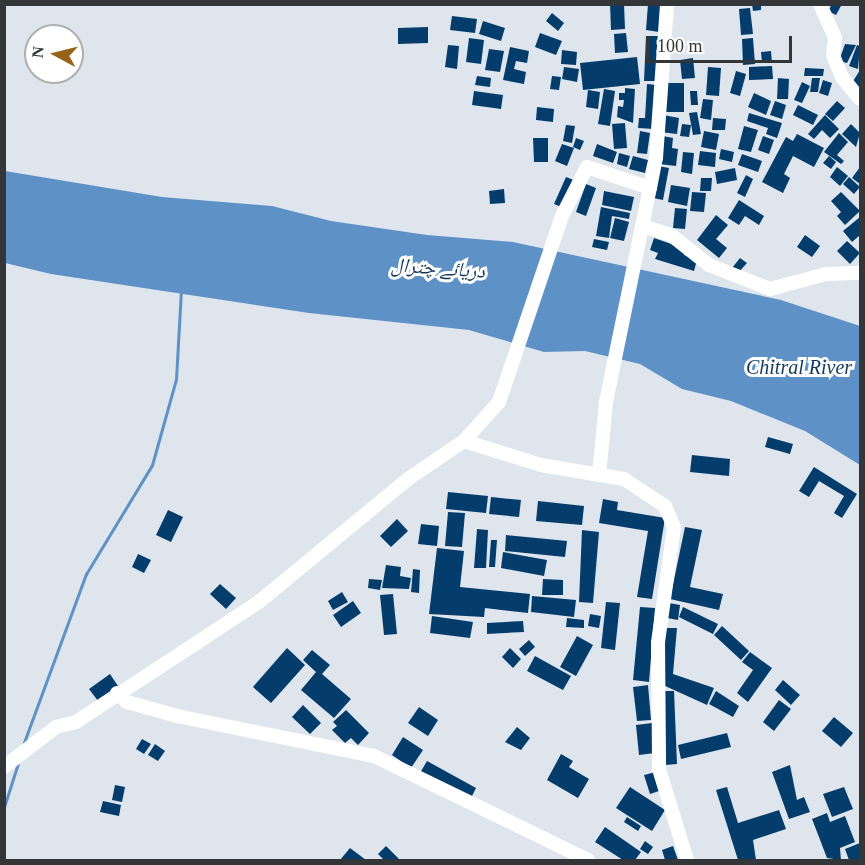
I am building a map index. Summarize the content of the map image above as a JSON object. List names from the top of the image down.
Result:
{
  "water": ["دریائے چترال", "Chitral River"],
  "scale_bar": "100 m",
  "north": "left"
}
